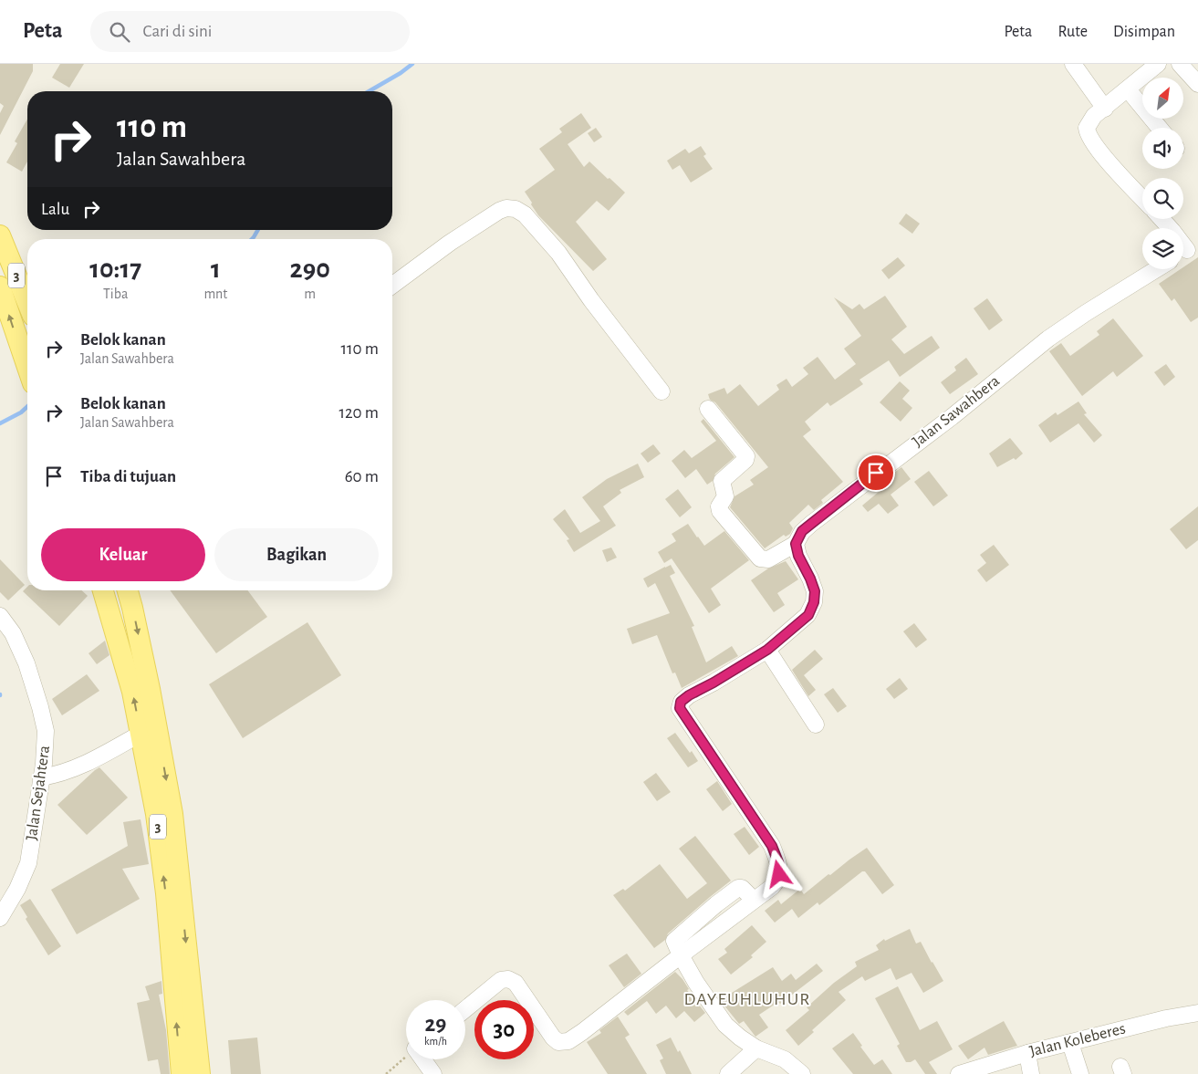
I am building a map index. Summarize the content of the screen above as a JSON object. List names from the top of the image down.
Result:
{
  "streets": {
    "main road": ["3"],
    "street": ["Jalan Sawahbera", "Jalan Sejahtera", "Jalan Koleberes"]
  },
  "districts": ["DAYEUHLUHUR"],
  "north": "top right",
  "page": {
    "header": "Peta",
    "search": "Cari di sini",
    "nav": ["Peta", "Rute", "Disimpan"],
    "turn": ["110 m", "Jalan Sawahbera"],
    "then": "Lalu",
    "eta": [
      "10:17",
      "Tiba",
      "1",
      "mnt",
      "290",
      "m"
    ],
    "list": [
      {
        "name": "Belok kanan",
        "note": "Jalan Sawahbera",
        "value": "110 m"
      },
      {
        "name": "Belok kanan",
        "note": "Jalan Sawahbera",
        "value": "120 m"
      },
      {
        "name": "Tiba di tujuan",
        "value": "60 m"
      }
    ],
    "buttons": ["Keluar", "Bagikan"],
    "speed": "29 km/h",
    "limit": "30"
  }
}
